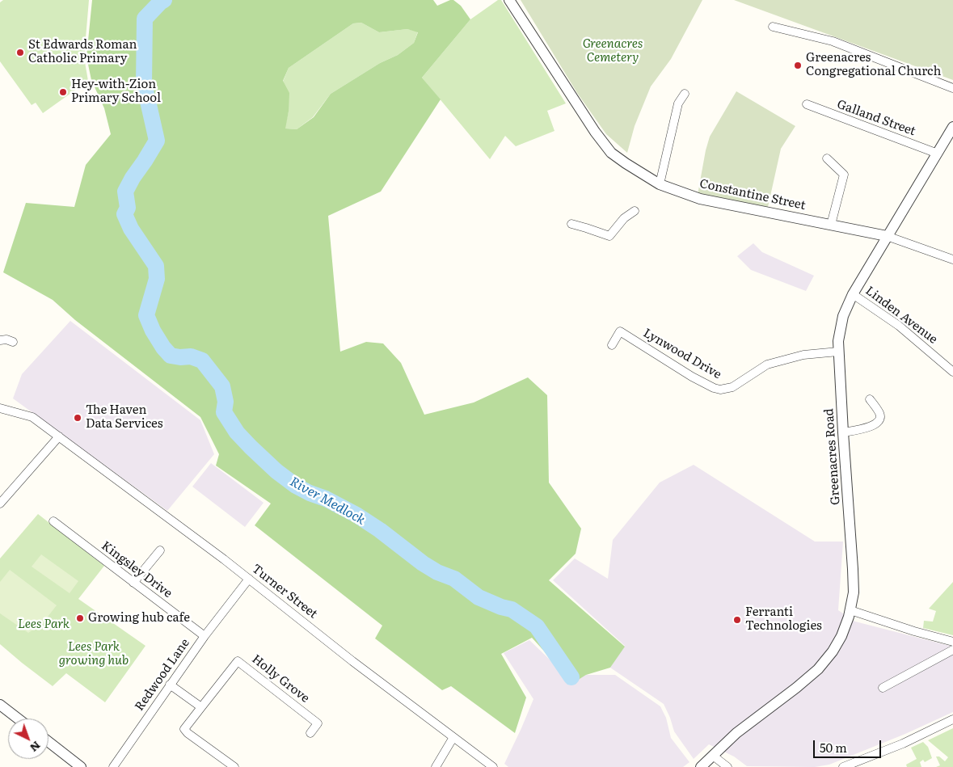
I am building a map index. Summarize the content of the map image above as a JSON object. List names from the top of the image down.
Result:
{
  "streets": {
    "street": [
      "Galland Street",
      "Constantine Street",
      "Linden Avenue",
      "Lynwood Drive",
      "Greenacres Road",
      "Kingsley Drive",
      "Turner Street",
      "Redwood Lane",
      "Holly Grove"
    ]
  },
  "crossings": [
    ["Galland Street", "Greenacres Road"],
    ["Constantine Street", "Greenacres Road"],
    ["Linden Avenue", "Greenacres Road"],
    ["Lynwood Drive", "Greenacres Road"],
    ["Kingsley Drive", "Redwood Lane"],
    ["Turner Street", "Redwood Lane"]
  ],
  "water": ["River Medlock"],
  "parks": ["Greenacres Cemetery", "Lees Park", "Lees Park growing hub"],
  "places": [
    "St Edwards Roman Catholic Primary",
    "Greenacres Congregational Church",
    "Hey-with-Zion Primary School",
    "The Haven Data Services",
    "Growing hub cafe",
    "Ferranti Technologies"
  ],
  "scale_bar": "50 m",
  "north": "bottom right"
}
